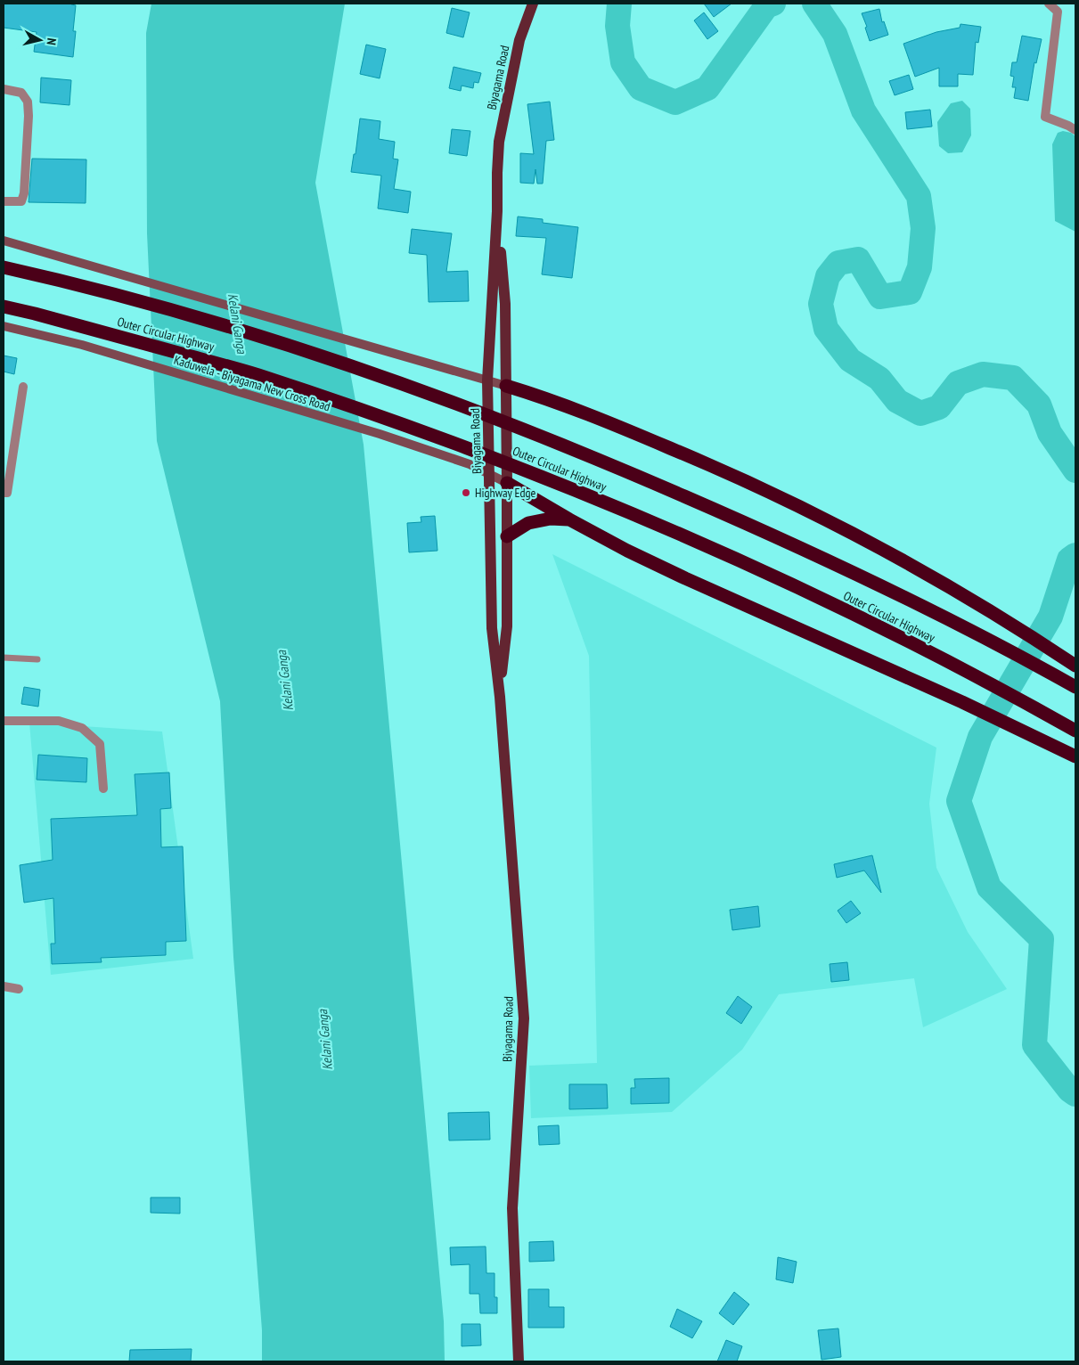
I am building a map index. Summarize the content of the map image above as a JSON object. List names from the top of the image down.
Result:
{
  "streets": {
    "highway": ["Outer Circular Highway"],
    "main road": ["Biyagama Road"],
    "street": ["Kaduwela - Biyagama New Cross Road"]
  },
  "crossings": [
    ["Biyagama Road", "Kaduwela - Biyagama New Cross Road"]
  ],
  "water": ["Kelani Ganga"],
  "places": ["Highway Edge"],
  "north": "right"
}
